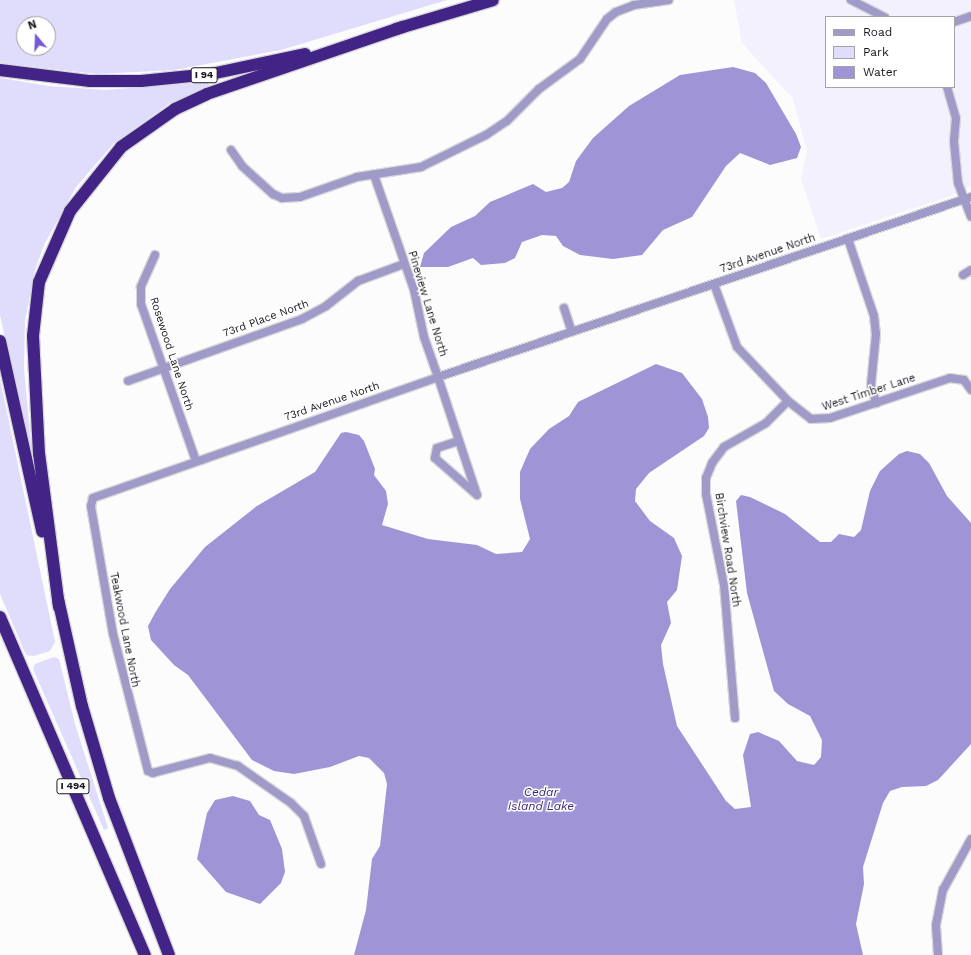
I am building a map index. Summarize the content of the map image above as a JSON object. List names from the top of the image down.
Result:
{
  "streets": {
    "highway": ["I 94", "I 494"],
    "street": [
      "73rd Avenue North",
      "Pineview Lane North",
      "73rd Place North",
      "Rosewood Lane North",
      "West Timber Lane",
      "Birchview Road North",
      "Teakwood Lane North"
    ]
  },
  "crossings": [
    ["73rd Avenue North", "Pineview Lane North"],
    ["73rd Avenue North", "Rosewood Lane North"],
    ["73rd Avenue North", "West Timber Lane"],
    ["73rd Avenue North", "Teakwood Lane North"],
    ["Pineview Lane North", "73rd Place North"],
    ["73rd Place North", "Rosewood Lane North"],
    ["West Timber Lane", "Birchview Road North"]
  ],
  "water": ["Cedar Island Lake"],
  "legend": ["Road", "Park", "Water"],
  "north": "top"
}
